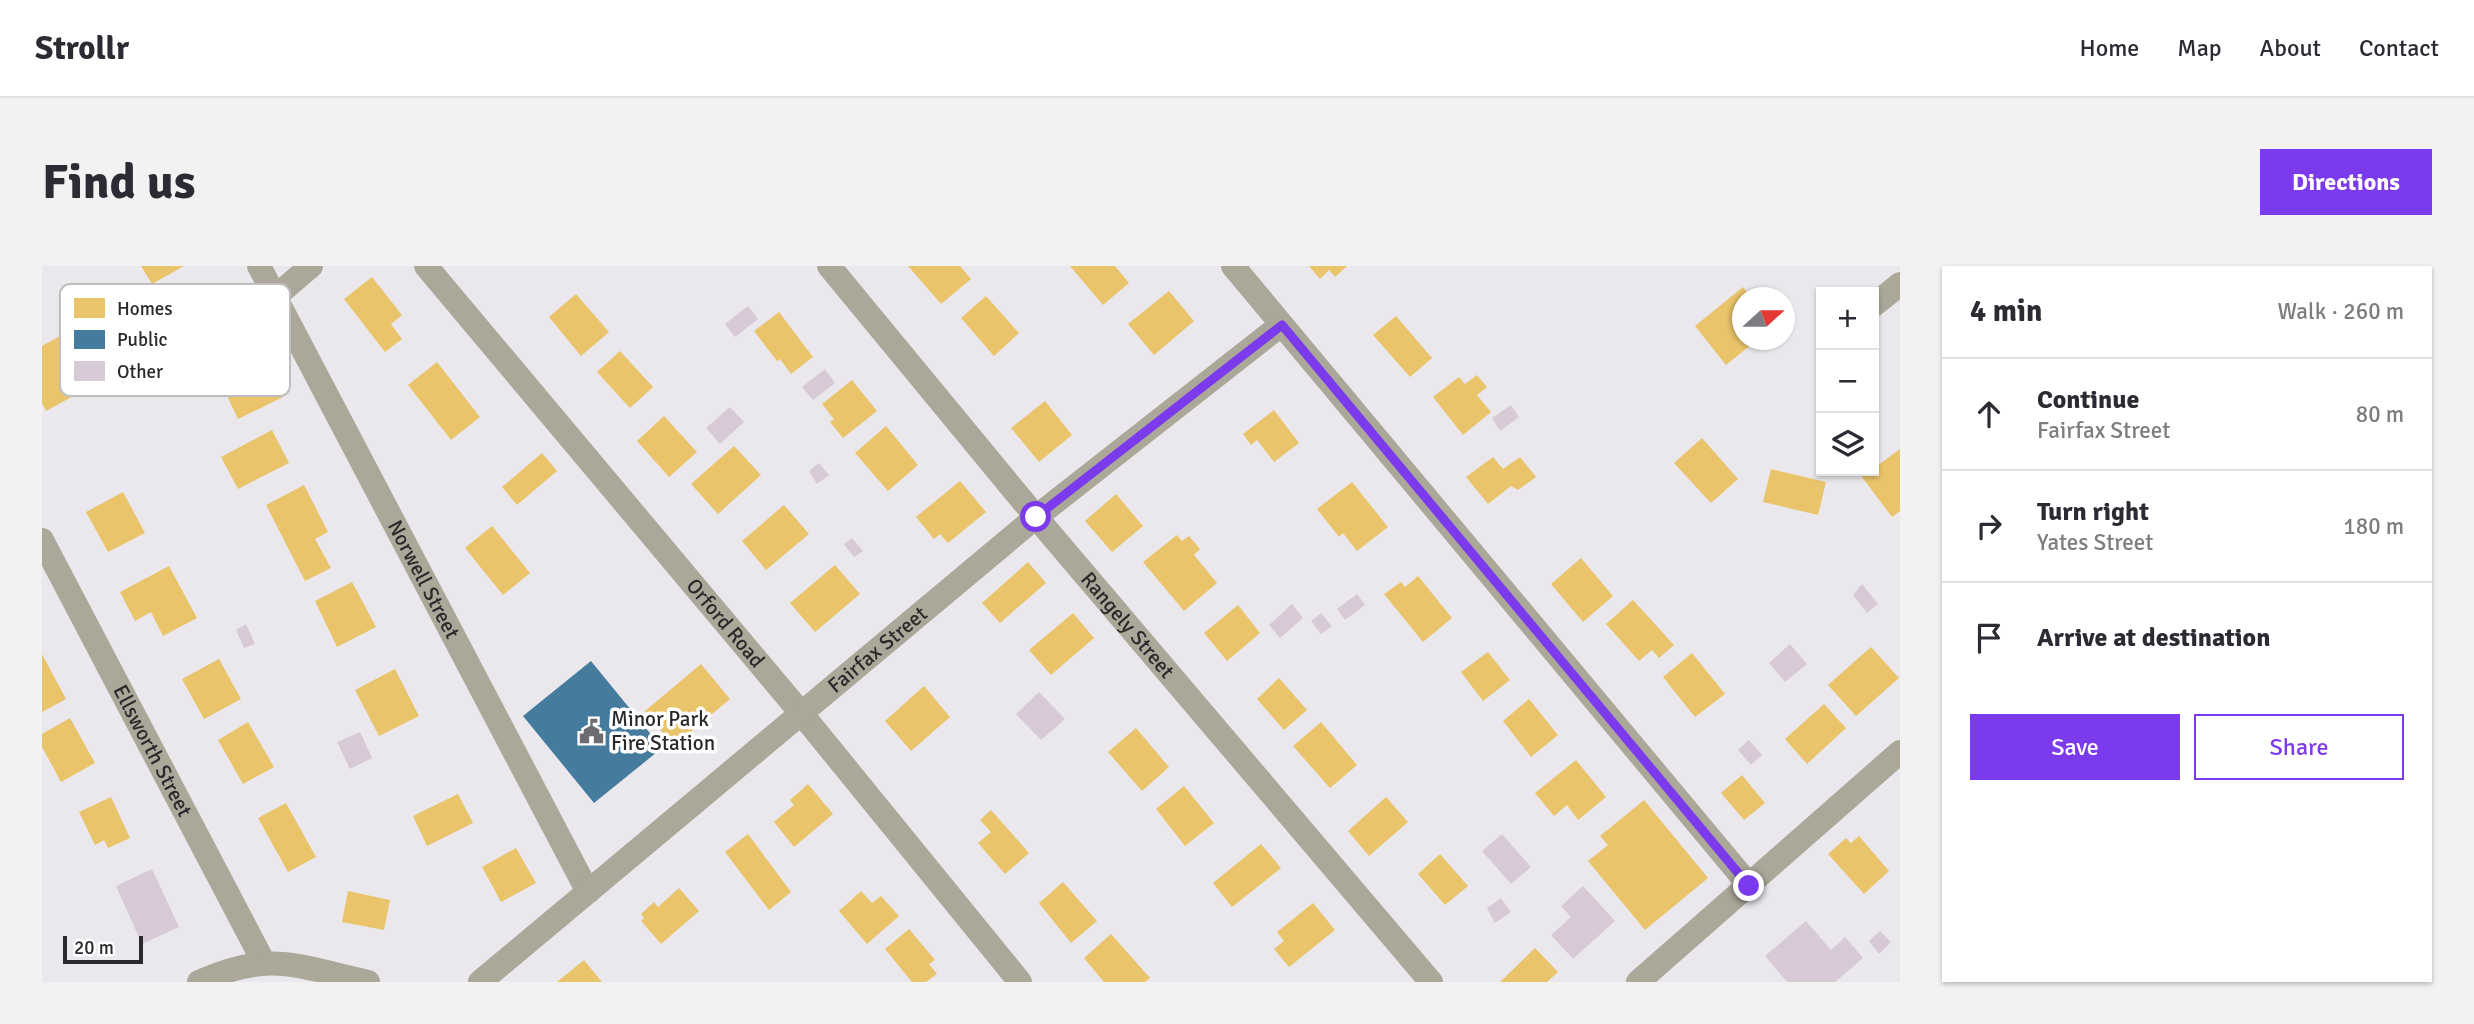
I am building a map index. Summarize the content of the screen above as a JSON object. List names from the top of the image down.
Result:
{
  "streets": {
    "street": [
      "Norwell Street",
      "Orford Road",
      "Rangely Street",
      "Fairfax Street",
      "Ellsworth Street"
    ]
  },
  "crossings": [
    ["Norwell Street", "Fairfax Street"],
    ["Orford Road", "Fairfax Street"],
    ["Rangely Street", "Fairfax Street"]
  ],
  "places": {
    "public building": ["Minor Park Fire Station"]
  },
  "legend": ["Homes", "Public", "Other"],
  "scale_bar": "20 m",
  "north": "right",
  "page": {
    "header": "Strollr",
    "nav": [
      "Home",
      "Map",
      "About",
      "Contact"
    ],
    "buttons": [
      "Directions",
      ["Save", "Share"]
    ],
    "title": "Find us",
    "heading": ["4 min", "Walk · 260 m"],
    "map_buttons": ["+", "−"],
    "list": [
      ["Continue", "Fairfax Street", "80 m"],
      ["Turn right", "Yates Street", "180 m"],
      "Arrive at destination"
    ],
    "scale": "20 m"
  }
}
